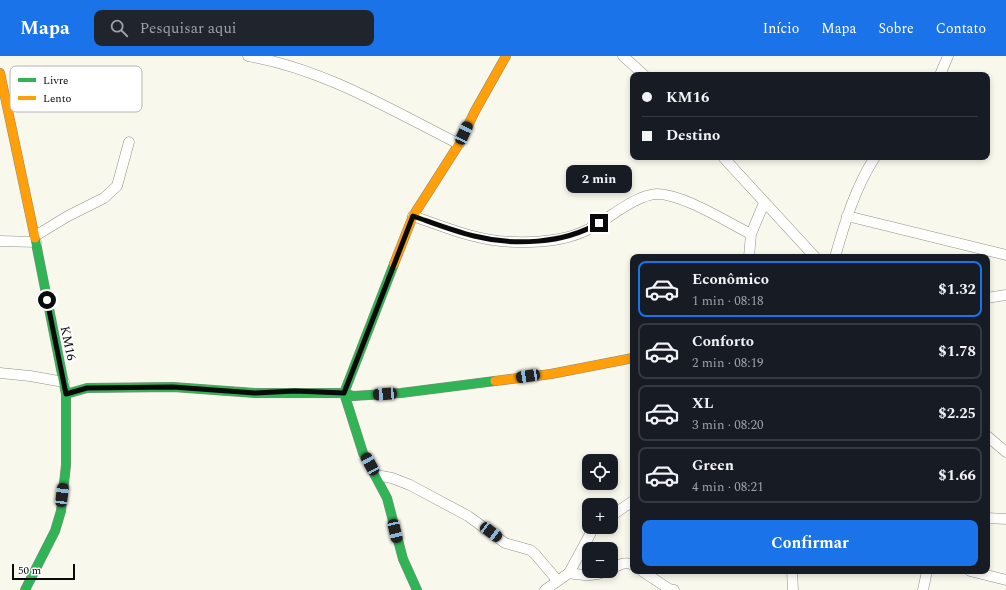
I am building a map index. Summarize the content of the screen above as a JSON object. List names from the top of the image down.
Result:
{
  "streets": {
    "street": ["KM16"]
  },
  "legend": ["Livre", "Lento"],
  "scale_bar": "50 m",
  "page": {
    "header": "Mapa",
    "search": "Pesquisar aqui",
    "nav": [
      "Início",
      "Mapa",
      "Sobre",
      "Contato"
    ],
    "banner": ["KM16", "Destino"],
    "bubble": "2 min",
    "list": [
      {
        "name": "Econômico",
        "note": "1 min · 08:18",
        "value": "$1.32"
      },
      {
        "name": "Conforto",
        "note": "2 min · 08:19",
        "value": "$1.78"
      },
      {
        "name": "XL",
        "note": "3 min · 08:20",
        "value": "$2.25"
      },
      {
        "name": "Green",
        "note": "4 min · 08:21",
        "value": "$1.66"
      }
    ],
    "map_buttons": ["+", "−"],
    "buttons": "Confirmar",
    "scale": "50 m"
  }
}
